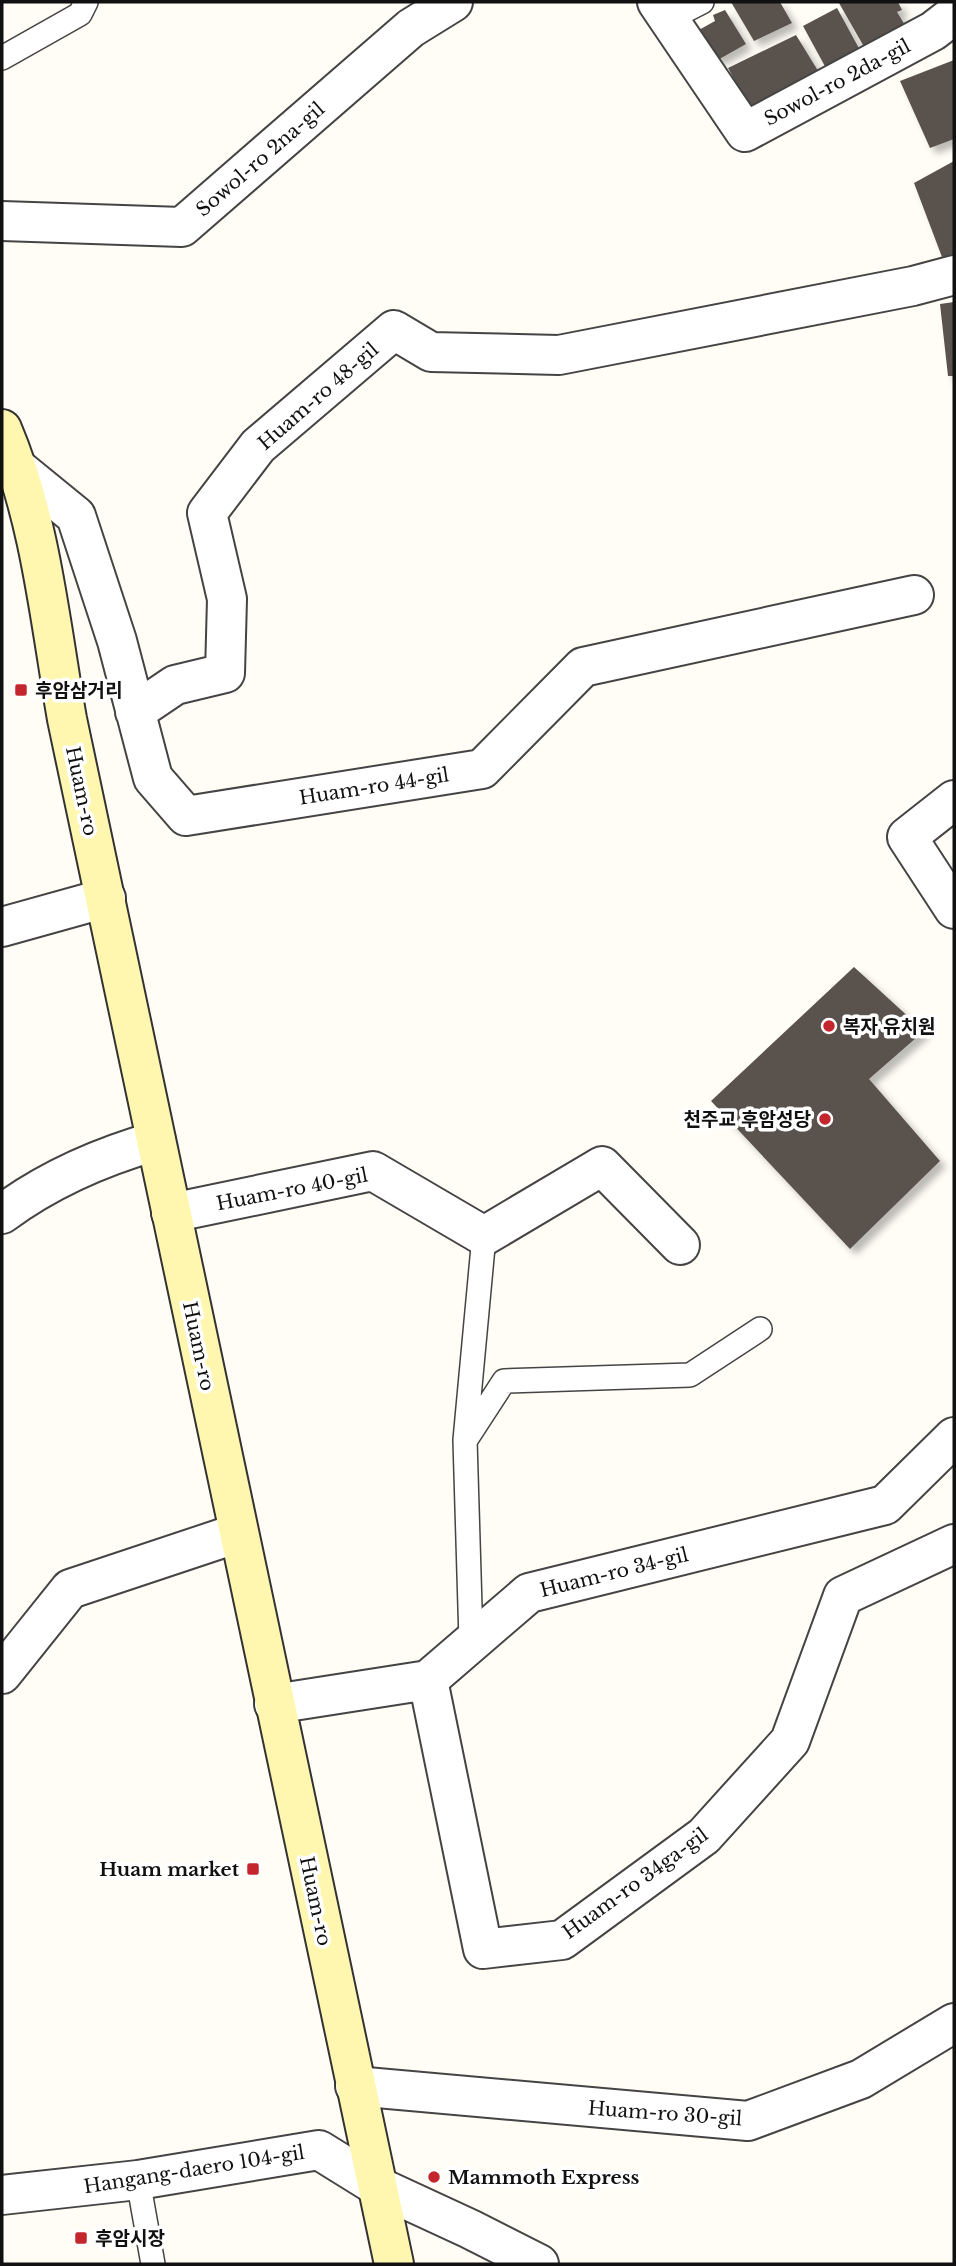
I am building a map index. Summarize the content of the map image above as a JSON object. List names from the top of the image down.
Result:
{
  "streets": {
    "main road": ["Huam-ro"],
    "street": [
      "Sowol-ro 2da-gil",
      "Sowol-ro 2na-gil",
      "Huam-ro 48-gil",
      "Huam-ro 44-gil",
      "Huam-ro 40-gil",
      "Huam-ro 34-gil",
      "Huam-ro 34ga-gil",
      "Huam-ro 30-gil",
      "Hangang-daero 104-gil"
    ]
  },
  "crossings": [
    ["Huam-ro 48-gil", "Huam-ro 44-gil"],
    ["Huam-ro 44-gil", "Huam-ro"],
    ["Huam-ro", "Huam-ro 40-gil"],
    ["Huam-ro", "Huam-ro 30-gil"],
    ["Huam-ro", "Hangang-daero 104-gil"],
    ["Huam-ro 34-gil", "Huam-ro 34ga-gil"]
  ],
  "places": {
    "transit": ["후암삼거리", "Huam market", "후암시장"],
    "other": ["복자 유치원", "천주교 후암성당", "Mammoth Express"]
  }
}
